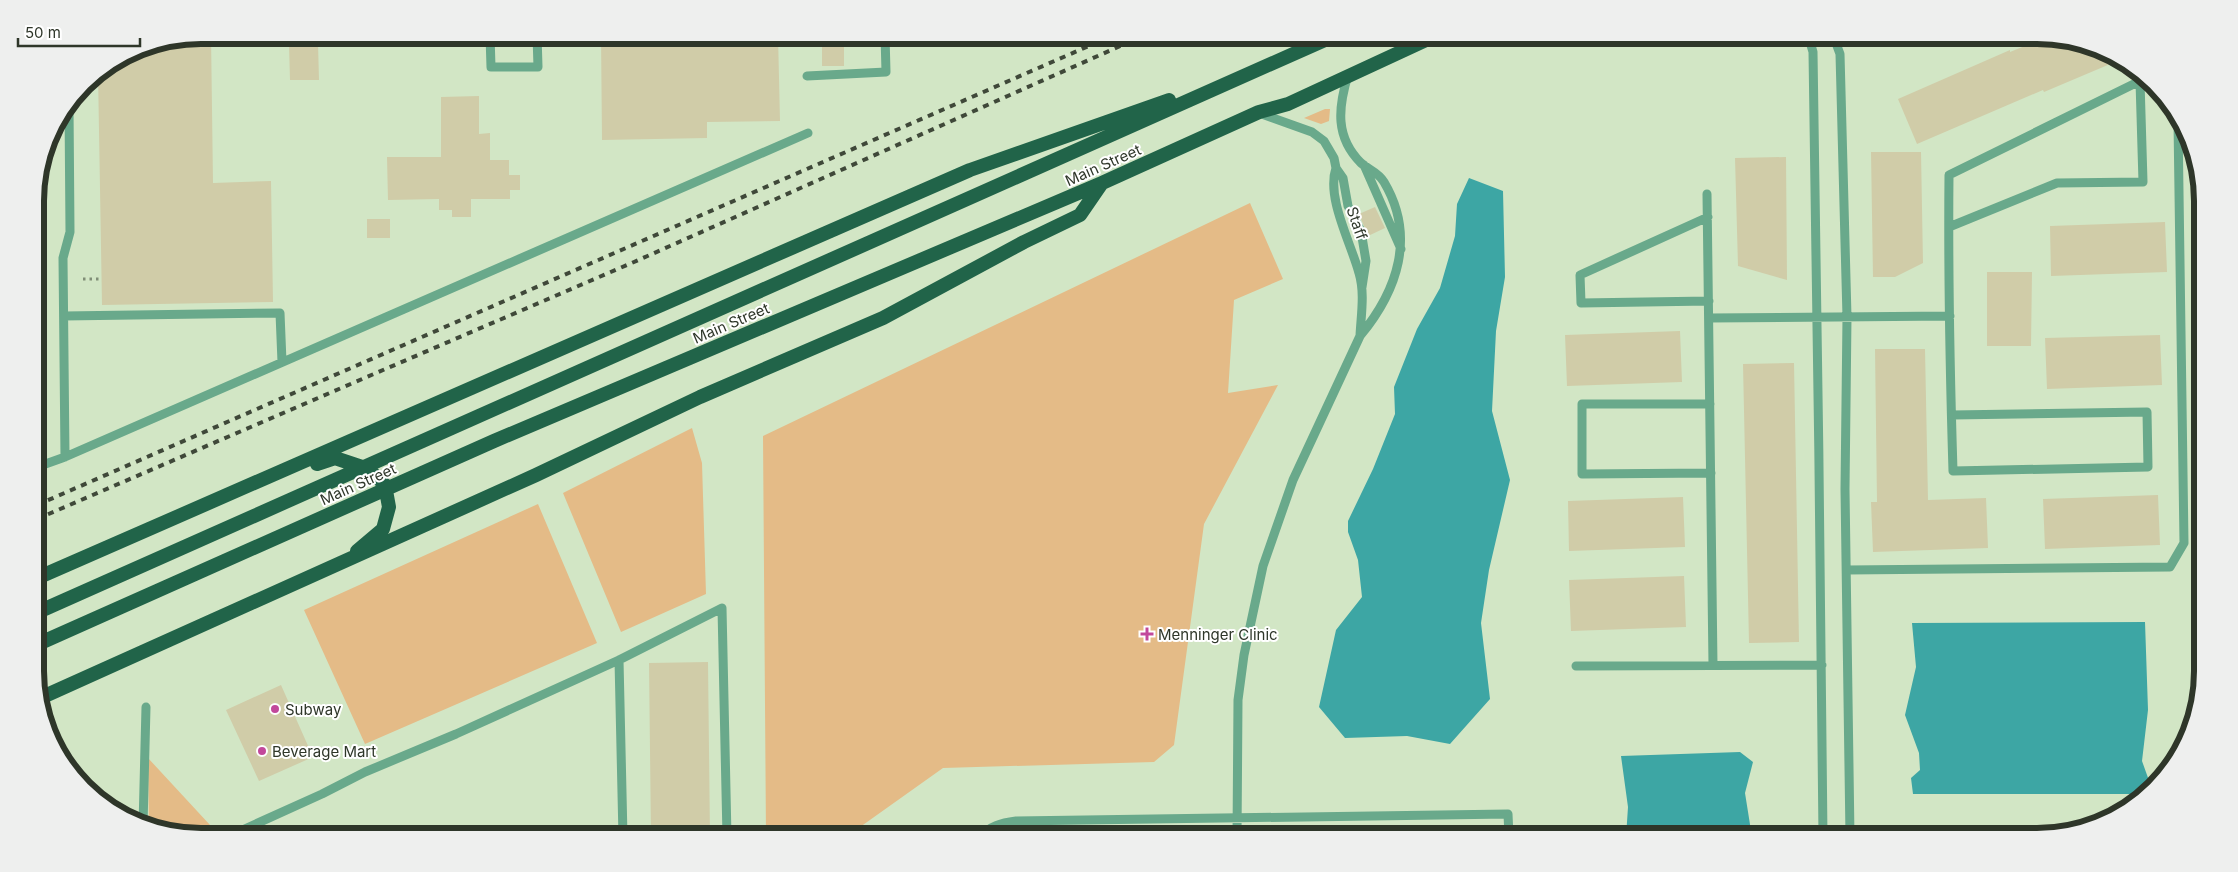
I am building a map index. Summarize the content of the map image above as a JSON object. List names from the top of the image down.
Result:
{
  "streets": {
    "highway": ["Main Street"],
    "lane": ["Staff"]
  },
  "places": {
    "health": ["Menninger Clinic"],
    "other": ["Subway", "Beverage Mart"]
  },
  "scale_bar": "50 m"
}
